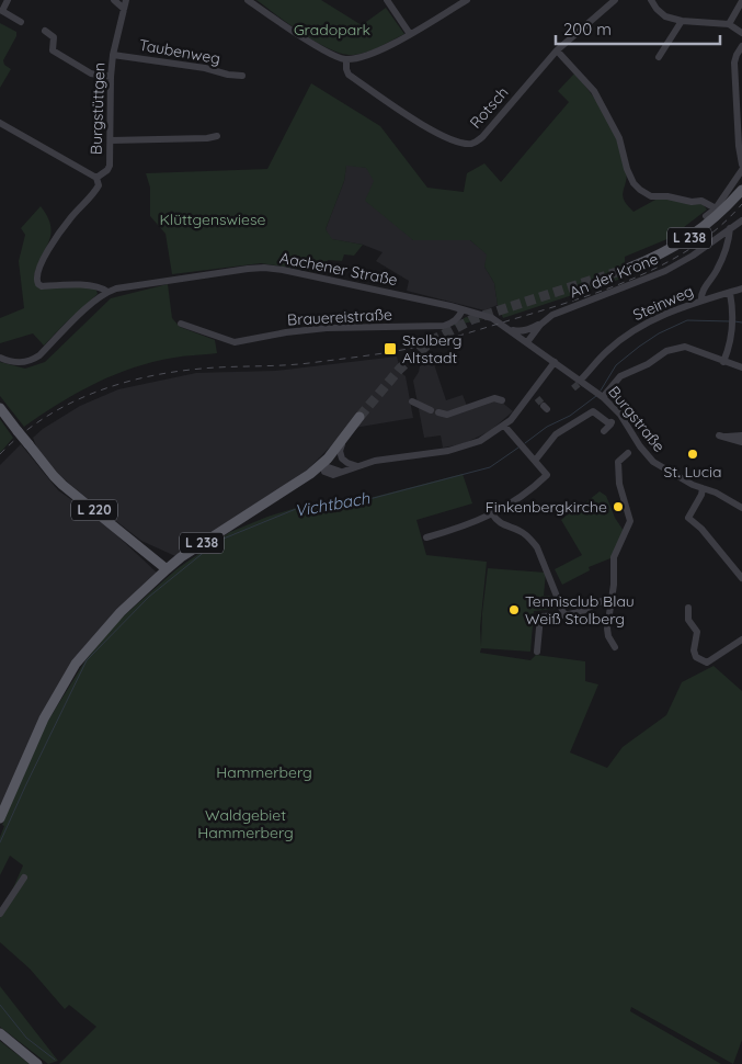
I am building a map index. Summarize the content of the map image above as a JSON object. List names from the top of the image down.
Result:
{
  "streets": {
    "main road": ["L 238", "L 220"],
    "street": [
      "Taubenweg",
      "Rotsch",
      "Burgstüttgen",
      "Aachener Straße",
      "An der Krone",
      "Steinweg",
      "Brauereistraße",
      "Burgstraße"
    ]
  },
  "crossings": [
    ["Taubenweg", "Burgstüttgen"],
    ["Burgstüttgen", "Aachener Straße"],
    ["L 238", "L 220"],
    ["Aachener Straße", "An der Krone"],
    ["Aachener Straße", "Steinweg"],
    ["Aachener Straße", "Brauereistraße"],
    ["Aachener Straße", "Burgstraße"],
    ["Steinweg", "Burgstraße"]
  ],
  "water": ["Vichtbach"],
  "parks": [
    "Gradopark",
    "Klüttgenswiese",
    "Hammerberg",
    "Waldgebiet Hammerberg"
  ],
  "places": {
    "transit": ["Stolberg Altstadt"],
    "other": ["St. Lucia", "Finkenbergkirche", "Tennisclub Blau Weiß Stolberg"]
  },
  "scale_bar": "200 m"
}
